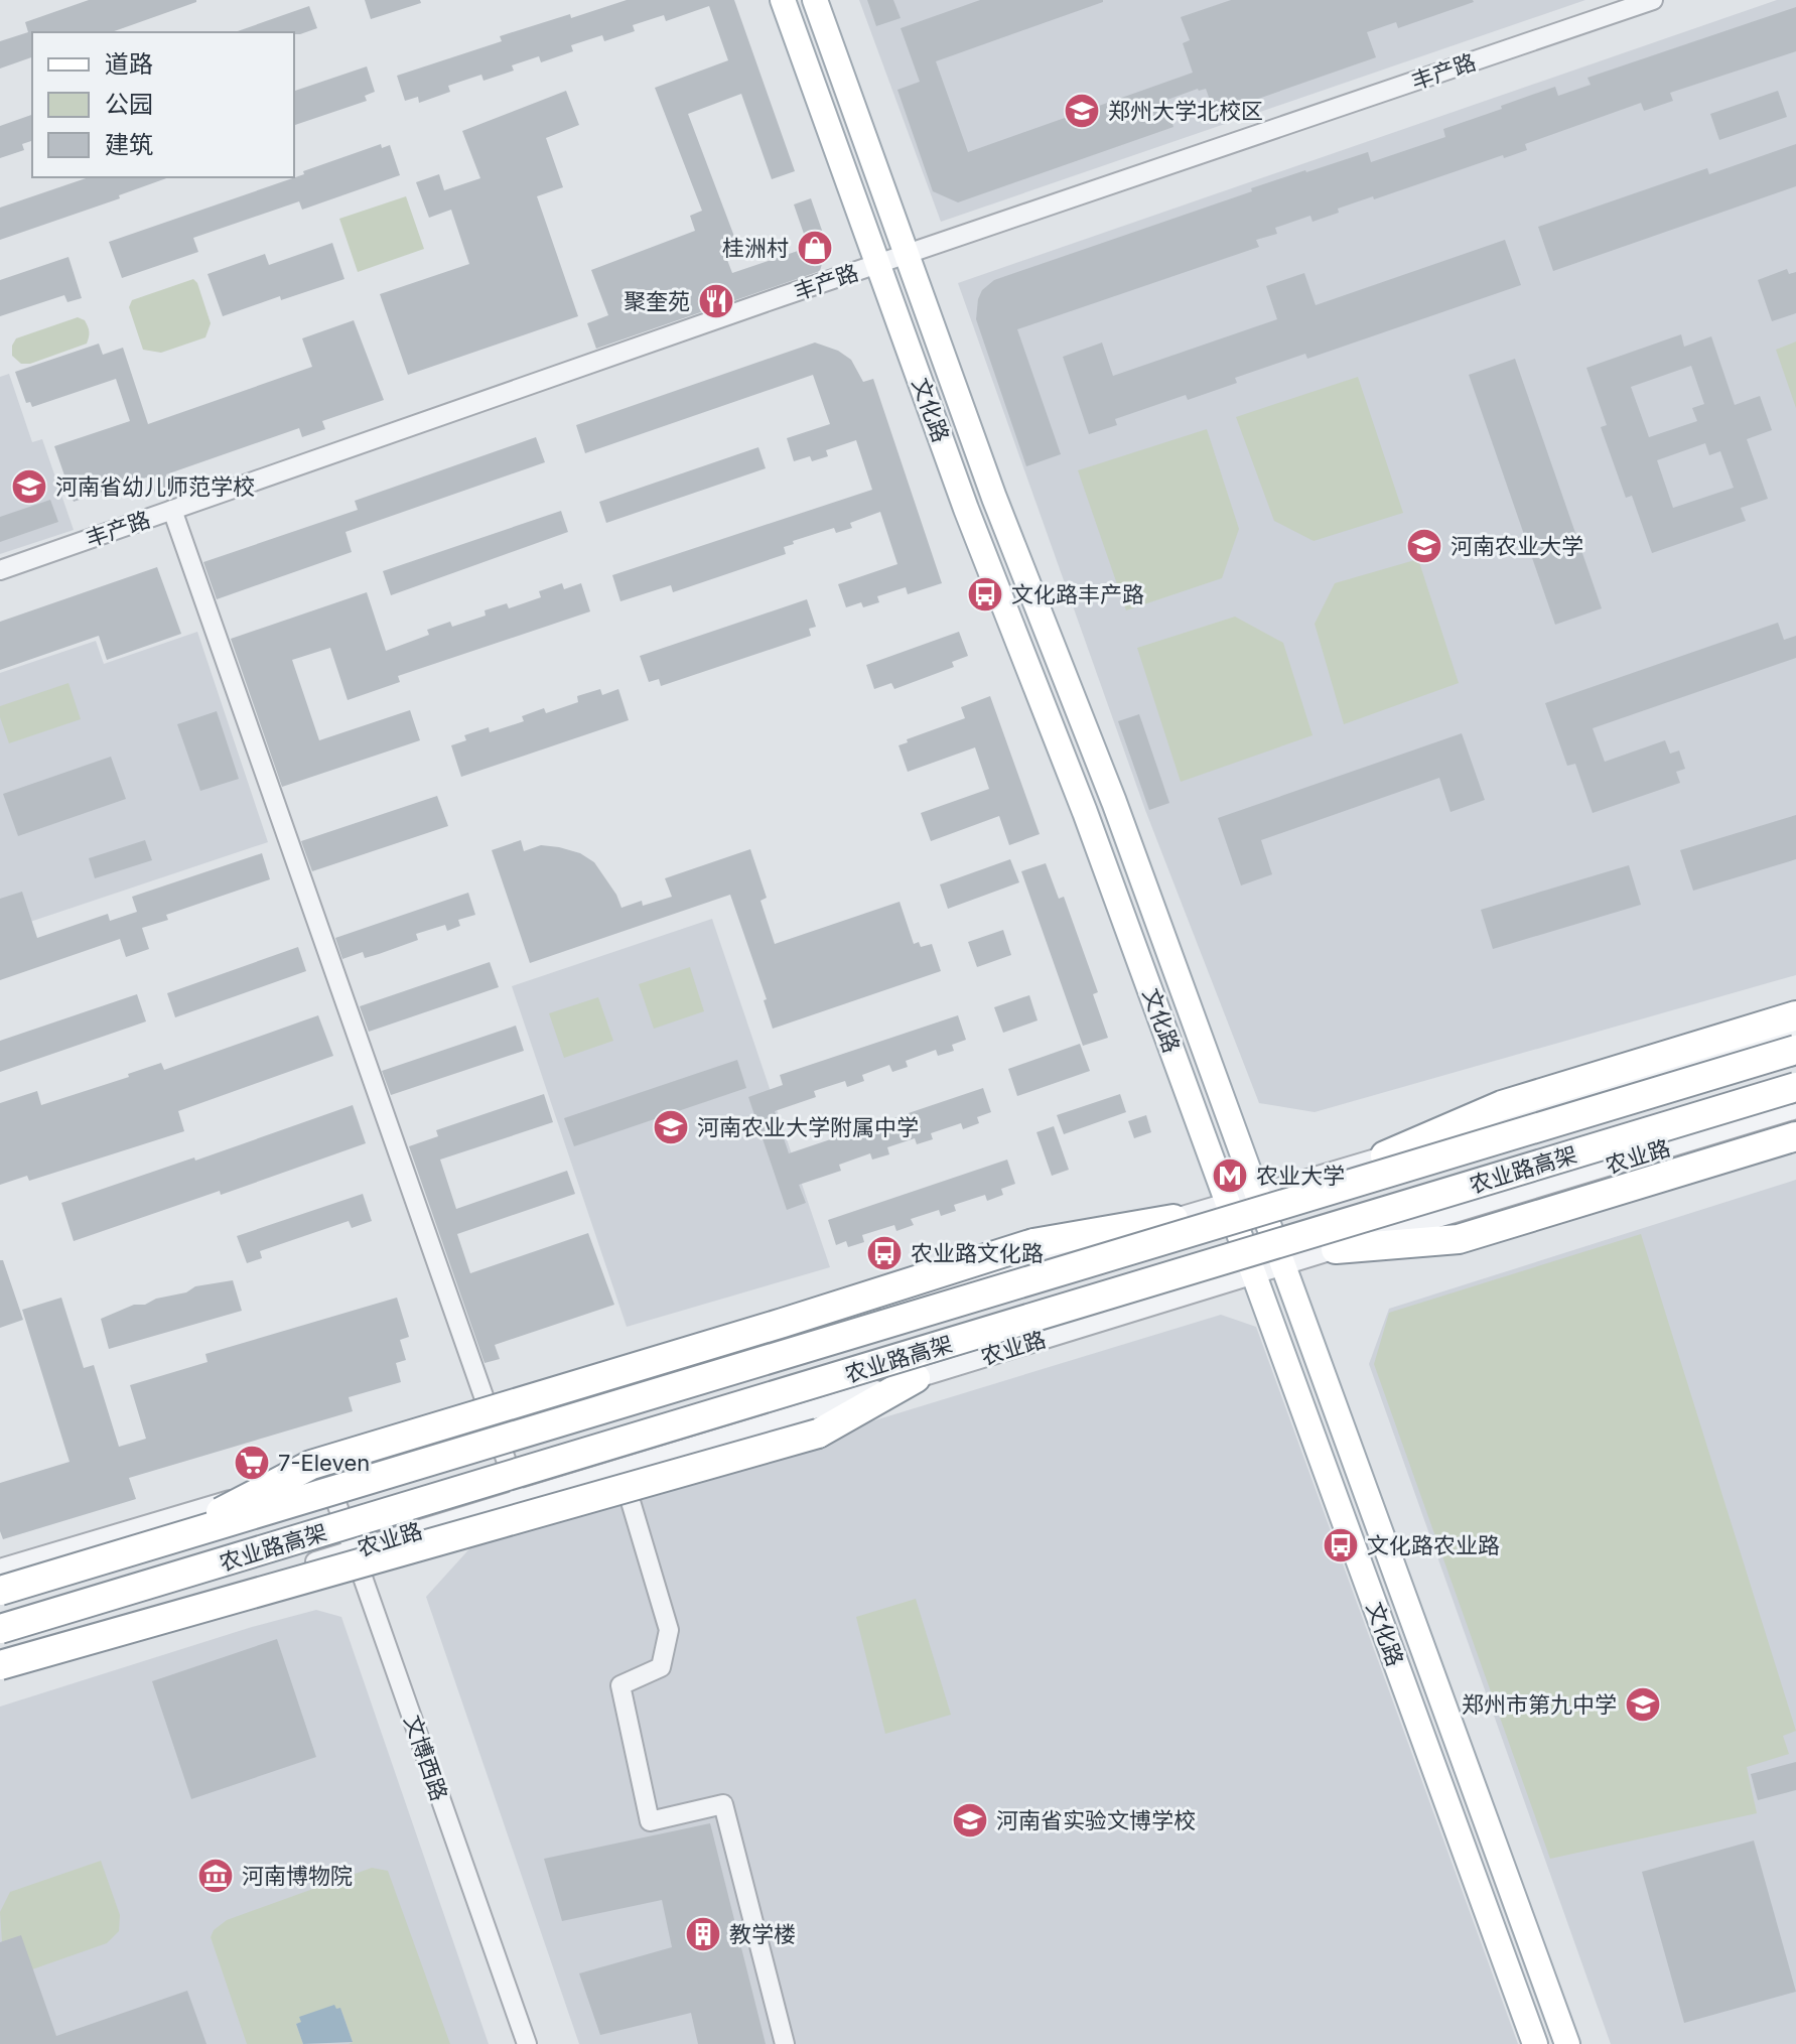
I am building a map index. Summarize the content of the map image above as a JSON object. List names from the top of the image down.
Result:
{
  "streets": {
    "highway": ["农业路高架"],
    "main road": ["文化路"],
    "street": ["丰产路", "农业路", "文博西路"]
  },
  "crossings": [
    ["丰产路", "文化路"],
    ["文化路", "农业路"],
    ["农业路", "文博西路"]
  ],
  "places": {
    "school or university": [
      "郑州大学北校区",
      "河南省幼儿师范学校",
      "河南农业大学",
      "河南农业大学附属中学",
      "郑州市第九中学",
      "河南省实验文博学校"
    ],
    "shop": ["桂洲村"],
    "restaurant": ["聚奎苑"],
    "bus stop": ["文化路丰产路", "农业路文化路", "文化路农业路"],
    "metro station": ["农业大学"],
    "supermarket": ["7-Eleven"],
    "museum": ["河南博物院"],
    "building": ["教学楼"]
  },
  "legend": ["道路", "公园", "建筑"]
}
